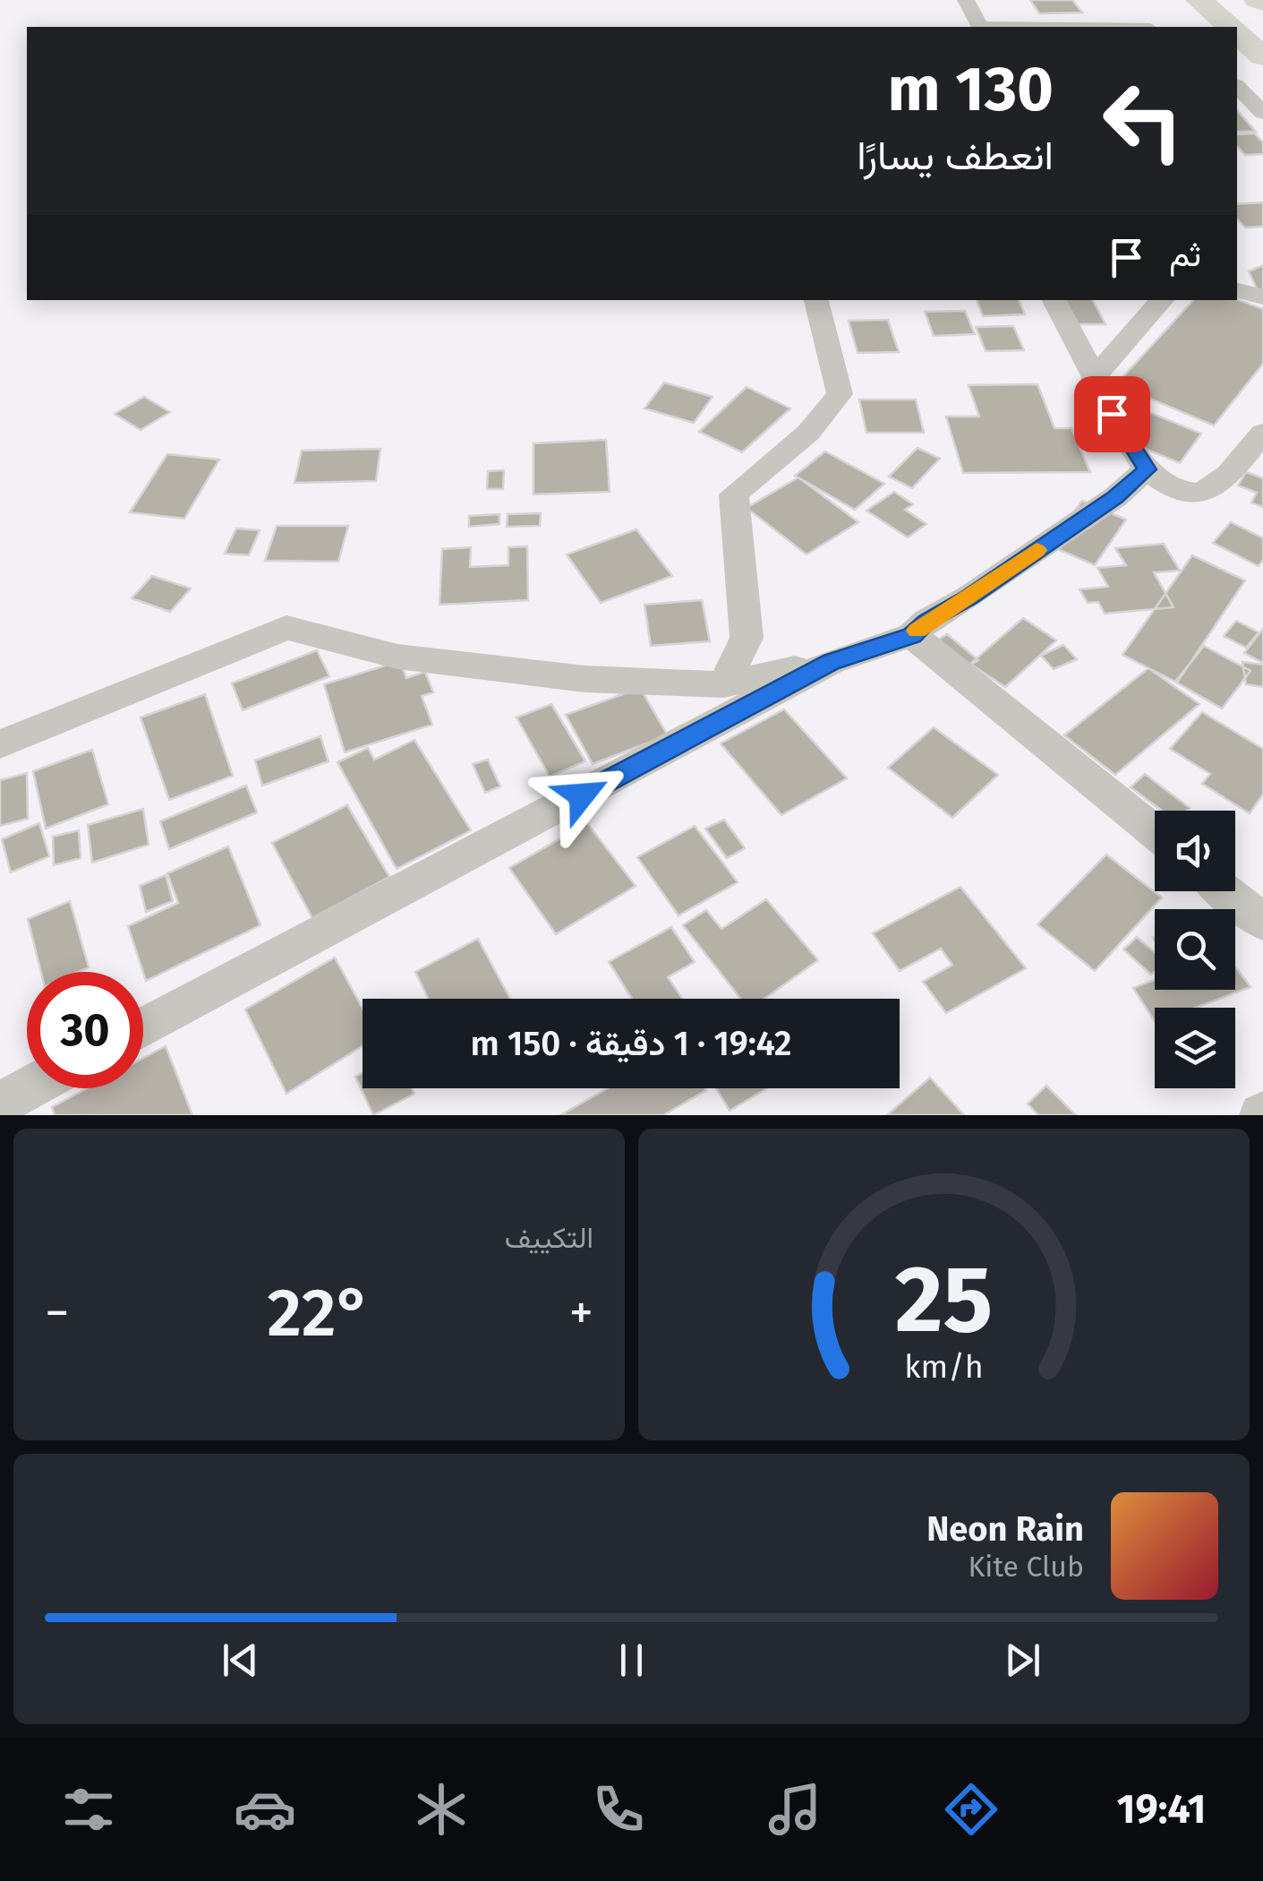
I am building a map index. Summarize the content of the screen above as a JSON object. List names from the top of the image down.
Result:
{
  "page": {
    "turn": ["130 m", "انعطف يسارًا"],
    "then": "ثم",
    "limit": "30",
    "trip": "19:42 · 1 دقيقة · 150 m",
    "tile": "التكييف",
    "heat": ["−", "22°", "+"],
    "song": ["Neon Rain", "Kite Club"],
    "tabs": "19:41",
    "gauge": ["25", "km/h"]
  }
}
